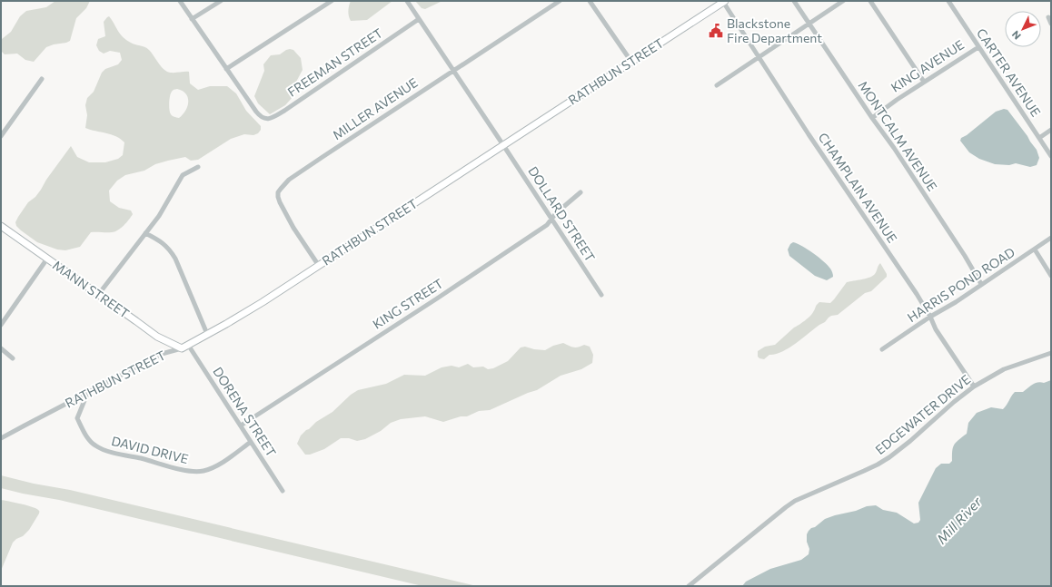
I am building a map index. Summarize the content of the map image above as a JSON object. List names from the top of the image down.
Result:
{
  "streets": {
    "street": [
      "FREEMAN STREET",
      "KING AVENUE",
      "RATHBUN STREET",
      "CARTER AVENUE",
      "MILLER AVENUE",
      "MONTCALM AVENUE",
      "CHAMPLAIN AVENUE",
      "DOLLARD STREET",
      "HARRIS POND ROAD",
      "MANN STREET",
      "KING STREET",
      "DORENA STREET",
      "EDGEWATER DRIVE",
      "DAVID DRIVE"
    ]
  },
  "crossings": [
    ["FREEMAN STREET", "DOLLARD STREET"],
    ["KING AVENUE", "CARTER AVENUE"],
    ["KING AVENUE", "MONTCALM AVENUE"],
    ["RATHBUN STREET", "MILLER AVENUE"],
    ["RATHBUN STREET", "CHAMPLAIN AVENUE"],
    ["RATHBUN STREET", "DOLLARD STREET"],
    ["RATHBUN STREET", "MANN STREET"],
    ["RATHBUN STREET", "DORENA STREET"],
    ["RATHBUN STREET", "DAVID DRIVE"],
    ["MILLER AVENUE", "DOLLARD STREET"],
    ["MONTCALM AVENUE", "HARRIS POND ROAD"],
    ["CHAMPLAIN AVENUE", "HARRIS POND ROAD"],
    ["CHAMPLAIN AVENUE", "EDGEWATER DRIVE"],
    ["DOLLARD STREET", "KING STREET"],
    ["MANN STREET", "DORENA STREET"],
    ["KING STREET", "DORENA STREET"],
    ["DORENA STREET", "DAVID DRIVE"]
  ],
  "water": ["Mill River"],
  "places": {
    "public building": ["Blackstone Fire Department"]
  },
  "north": "bottom left"
}
